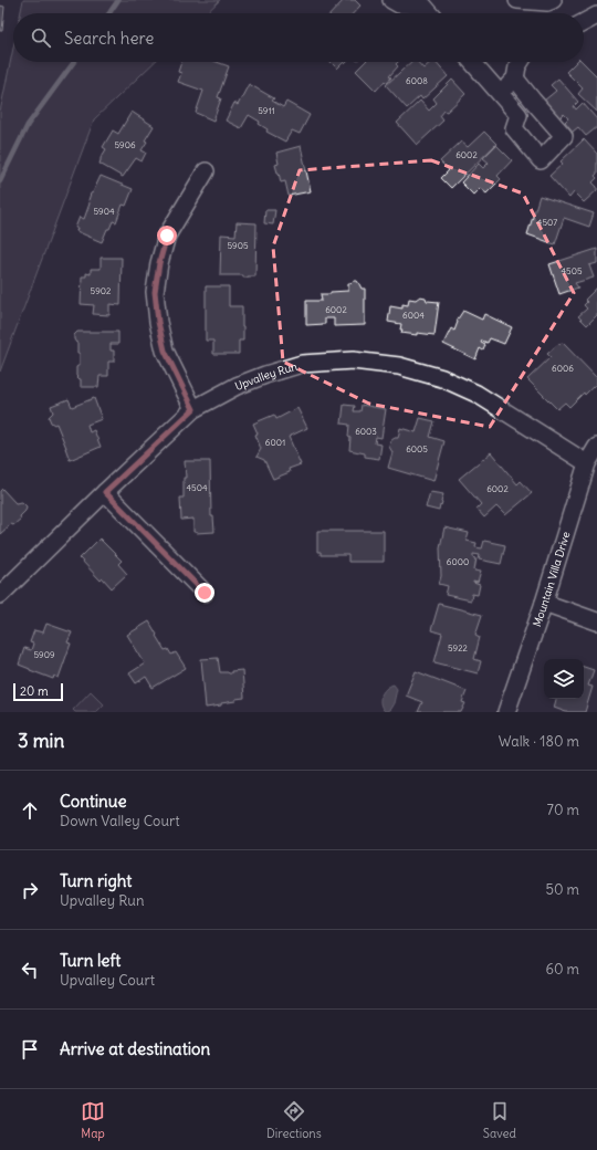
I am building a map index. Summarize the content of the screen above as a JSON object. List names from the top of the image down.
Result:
{
  "streets": {
    "street": ["Upvalley Run", "Mountain Villa Drive"]
  },
  "crossings": [
    ["Upvalley Run", "Mountain Villa Drive"]
  ],
  "house_numbers": [
    "6008",
    "5911",
    "5906",
    "6002",
    "5904",
    "4507",
    "5905",
    "4505",
    "5902",
    "6002",
    "6004",
    "6006",
    "6003",
    "6001",
    "6005",
    "4504",
    "6002",
    "6000",
    "5922",
    "5909"
  ],
  "scale_bar": "20 m",
  "page": {
    "search": "Search here",
    "scale": "20 m",
    "heading": ["3 min", "Walk · 180 m"],
    "list": [
      ["Continue", "Down Valley Court", "70 m"],
      ["Turn right", "Upvalley Run", "50 m"],
      ["Turn left", "Upvalley Court", "60 m"],
      "Arrive at destination"
    ],
    "nav": ["Map", "Directions", "Saved"]
  }
}
